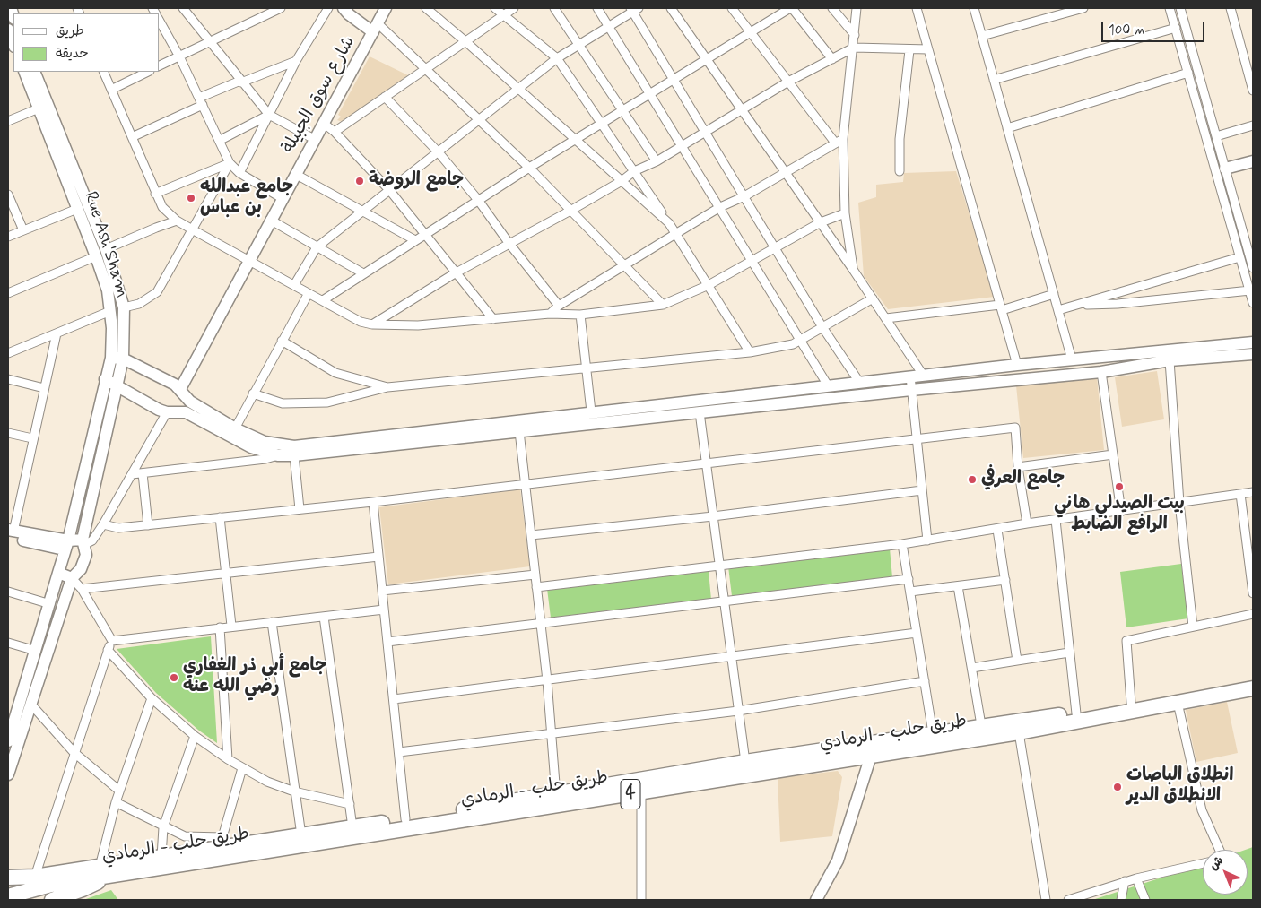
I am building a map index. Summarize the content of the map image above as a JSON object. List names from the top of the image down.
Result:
{
  "streets": {
    "highway": ["طريق حلب - الرمادي", "4"],
    "street": ["شارع سوق الجبيلة", "Rue Ash'Sham"]
  },
  "places": [
    "جامع الروضة",
    "جامع عبدالله بن عباس",
    "جامع العرفي",
    "بيت الصيدلي هاني الرافع الضابط",
    "جامع أبي ذر الغفاري رضي الله عنه",
    "انطلاق الباصات الانطلاق الدير"
  ],
  "legend": ["طريق", "حديقة"],
  "scale_bar": "100 m",
  "north": "top left"
}
